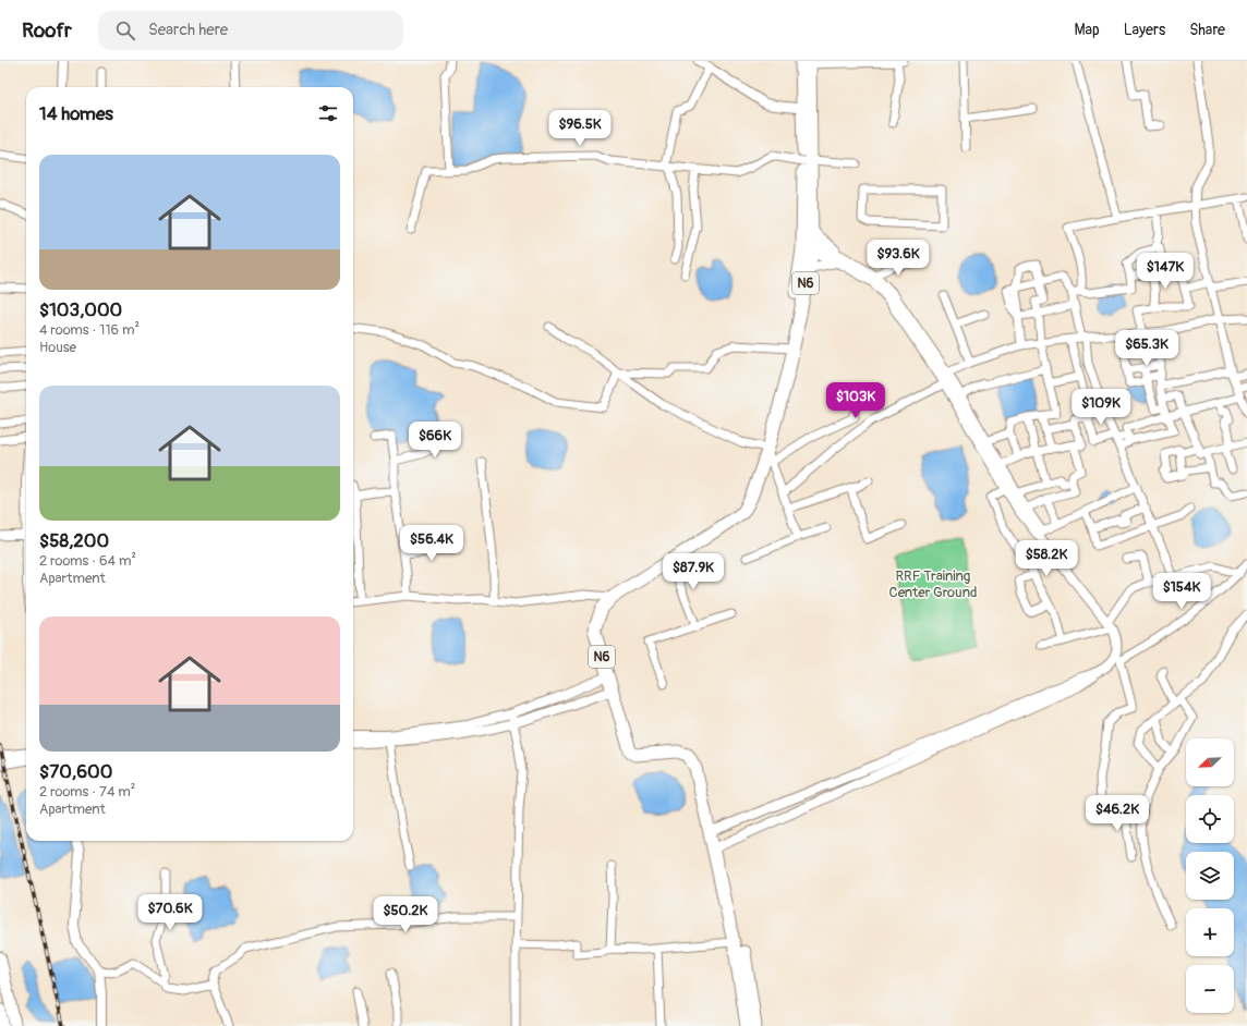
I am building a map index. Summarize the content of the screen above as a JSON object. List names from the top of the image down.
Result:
{
  "streets": {
    "highway": ["N6"]
  },
  "parks": ["RRF Training Center Ground"],
  "north": "bottom left",
  "page": {
    "header": "Roofr",
    "search": "Search here",
    "nav": ["Map", "Layers", "Share"],
    "heading": "14 homes",
    "price": [
      "$96.5K",
      "$93.6K",
      "$147K",
      "$65.3K",
      "$103K",
      "$109K",
      "$66K",
      "$56.4K",
      "$58.2K",
      "$87.9K",
      "$154K",
      "$46.2K",
      "$70.6K",
      "$50.2K"
    ],
    "list": [
      {
        "name": "$103,000",
        "note": "4 rooms · 116 m² · House"
      },
      {
        "name": "$58,200",
        "note": "2 rooms · 64 m² · Apartment"
      },
      {
        "name": "$70,600",
        "note": "2 rooms · 74 m² · Apartment"
      }
    ],
    "map_buttons": ["+", "−"]
  }
}
